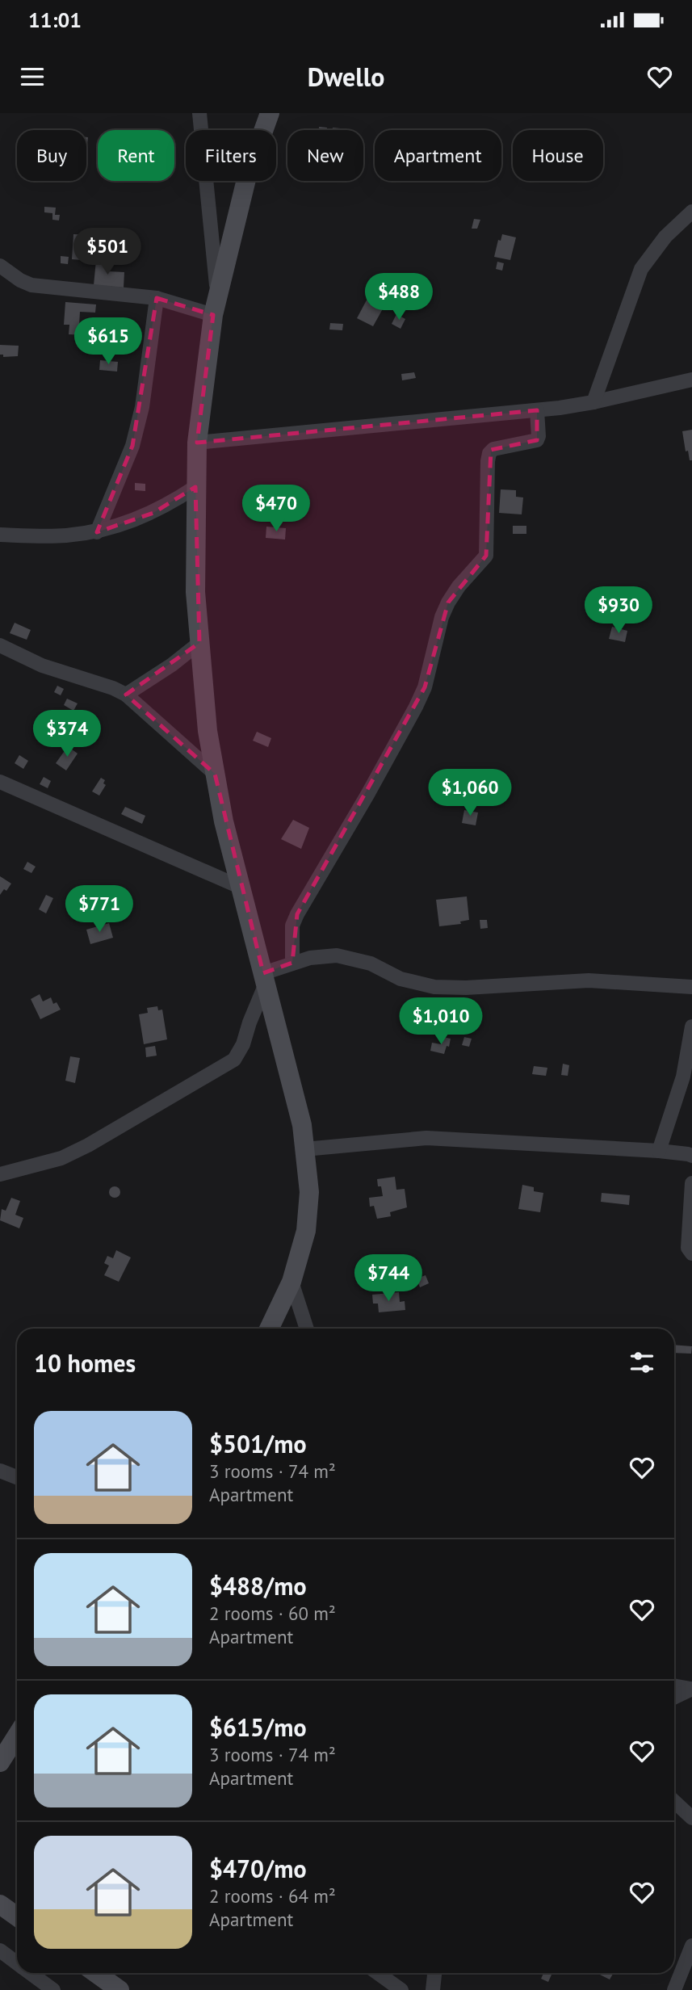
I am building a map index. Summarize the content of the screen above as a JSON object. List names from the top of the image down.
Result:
{
  "page": {
    "status": "11:01",
    "header": "Dwello",
    "chip": [
      "Buy",
      "Rent",
      "Filters",
      "New",
      "Apartment",
      "House"
    ],
    "price": [
      "$501",
      "$488",
      "$615",
      "$470",
      "$930",
      "$374",
      "$1,060",
      "$771",
      "$1,010",
      "$744"
    ],
    "heading": "10 homes",
    "list": [
      {
        "name": "$501/mo",
        "note": "3 rooms · 74 m² · Apartment"
      },
      {
        "name": "$488/mo",
        "note": "2 rooms · 60 m² · Apartment"
      },
      {
        "name": "$615/mo",
        "note": "3 rooms · 74 m² · Apartment"
      },
      {
        "name": "$470/mo",
        "note": "2 rooms · 64 m² · Apartment"
      }
    ]
  }
}
